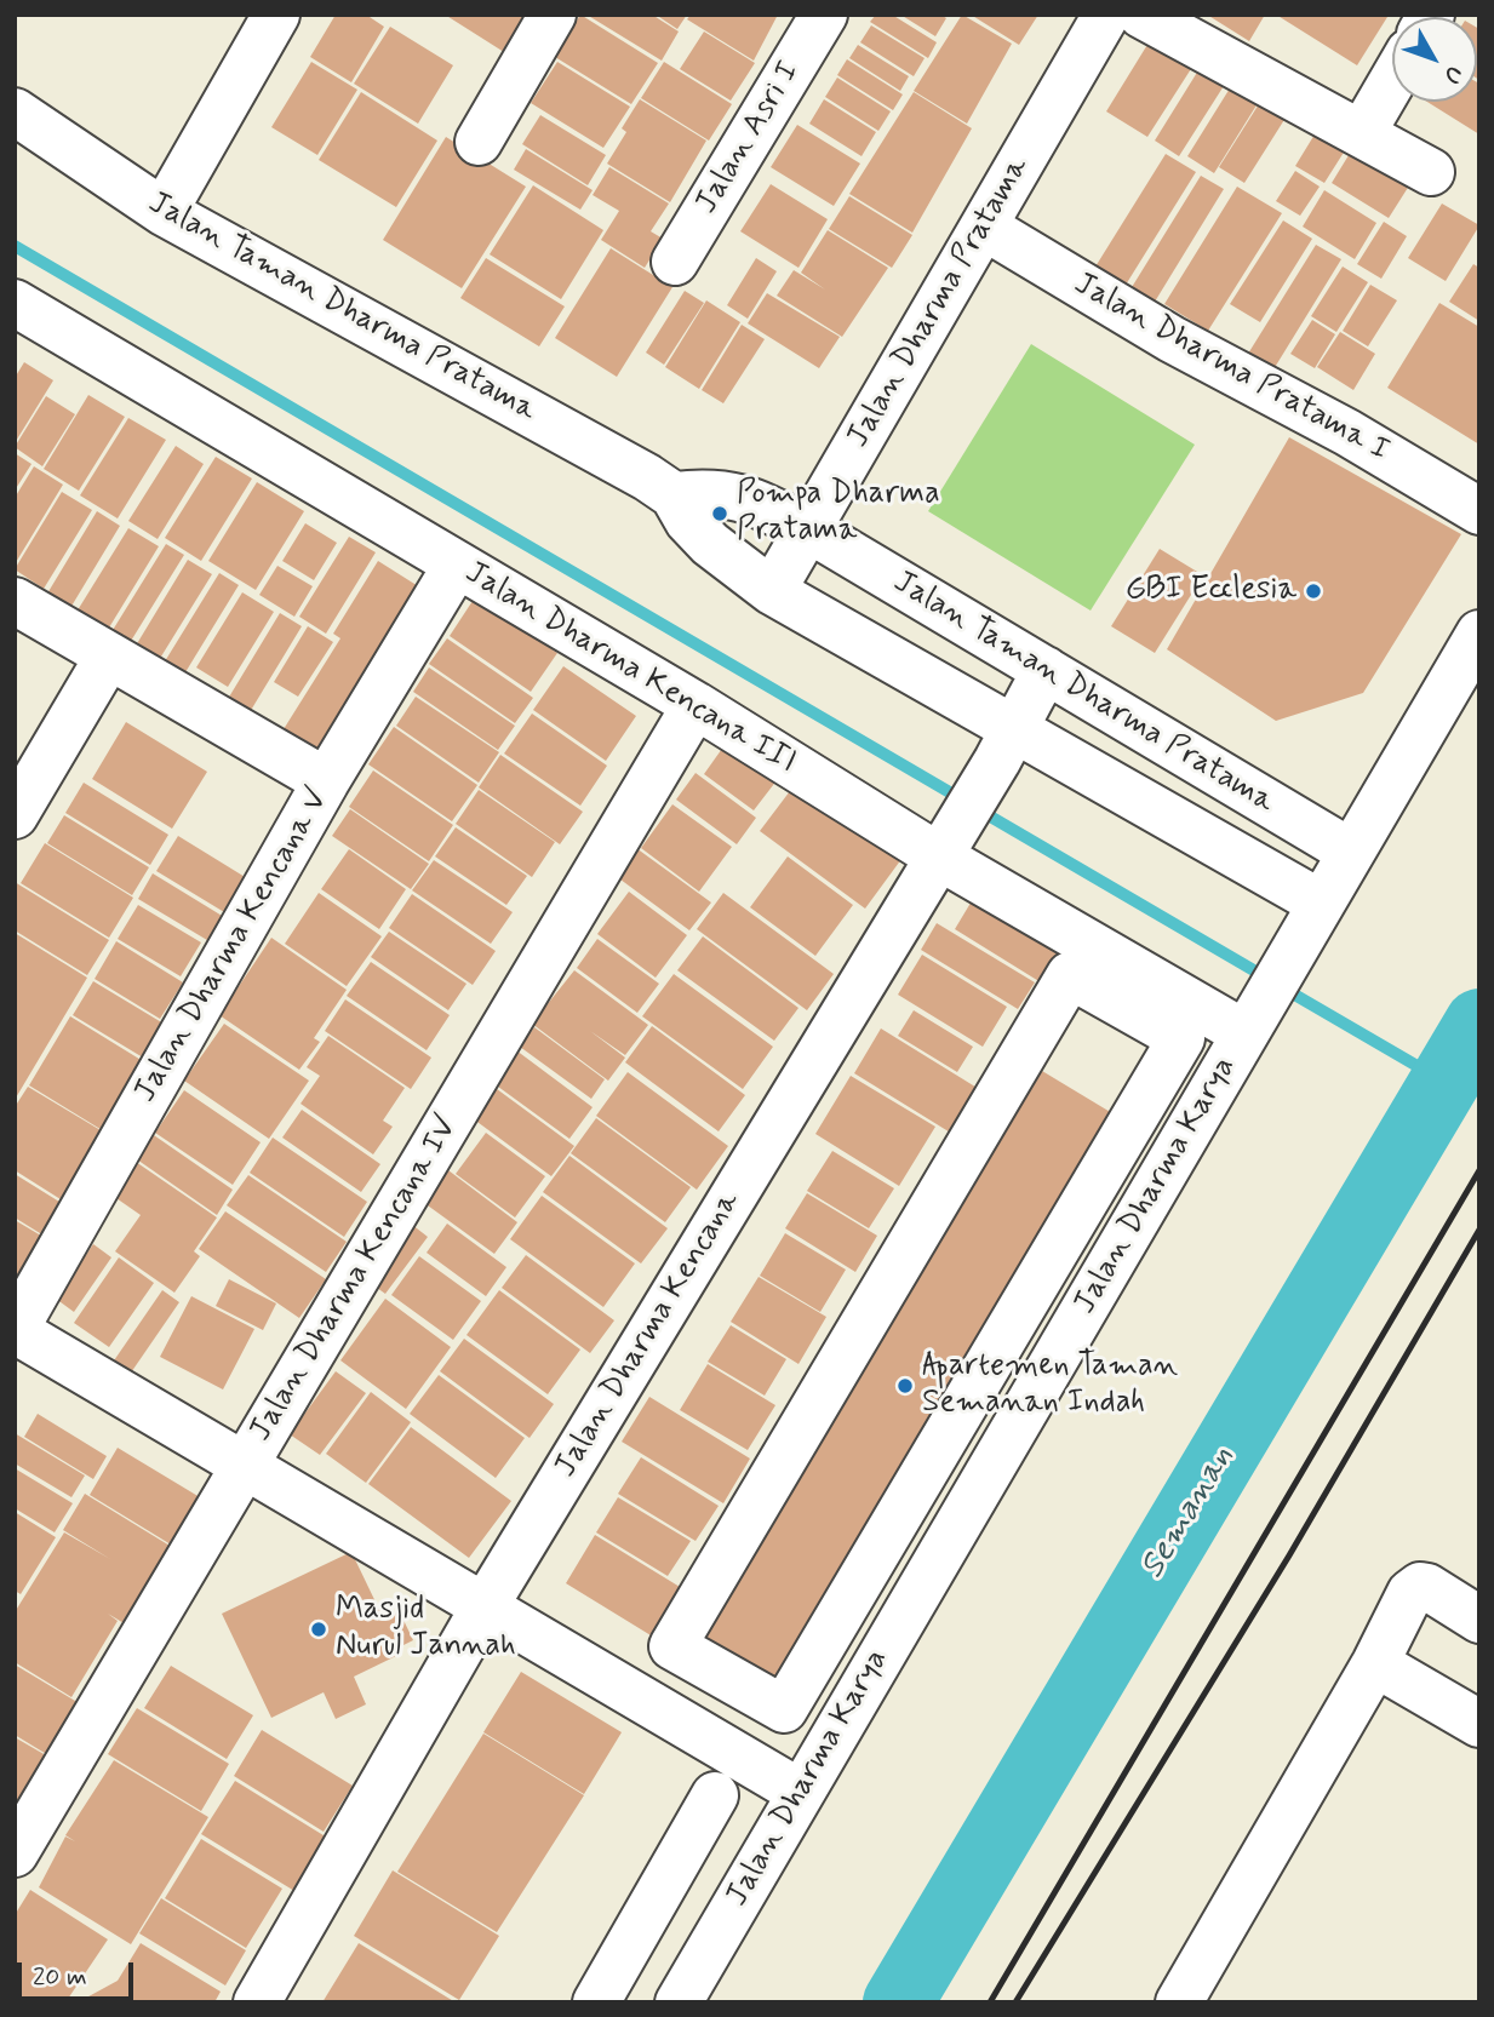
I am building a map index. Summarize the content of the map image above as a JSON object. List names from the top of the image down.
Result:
{
  "streets": {
    "street": [
      "Jalan Asri I",
      "Jalan Dharma Pratama",
      "Jalan Taman Dharma Pratama",
      "Jalan Dharma Pratama I",
      "Jalan Dharma Kencana III",
      "Jalan Dharma Kencana V",
      "Jalan Dharma Karya",
      "Jalan Dharma Kencana IV",
      "Jalan Dharma Kencana"
    ]
  },
  "crossings": [
    ["Jalan Dharma Pratama", "Jalan Taman Dharma Pratama"],
    ["Jalan Dharma Pratama", "Jalan Dharma Pratama I"],
    ["Jalan Taman Dharma Pratama", "Jalan Dharma Karya"],
    ["Jalan Taman Dharma Pratama", "Jalan Dharma Kencana"],
    ["Jalan Dharma Kencana III", "Jalan Dharma Kencana V"],
    ["Jalan Dharma Kencana III", "Jalan Dharma Karya"],
    ["Jalan Dharma Kencana III", "Jalan Dharma Kencana IV"],
    ["Jalan Dharma Kencana III", "Jalan Dharma Kencana"]
  ],
  "water": ["Semanan"],
  "places": [
    "Pompa Dharma Pratama",
    "GBI Ecclesia",
    "Apartemen Taman Semanan Indah",
    "Masjid Nurul Jannah"
  ],
  "scale_bar": "20 m",
  "north": "bottom right"
}
